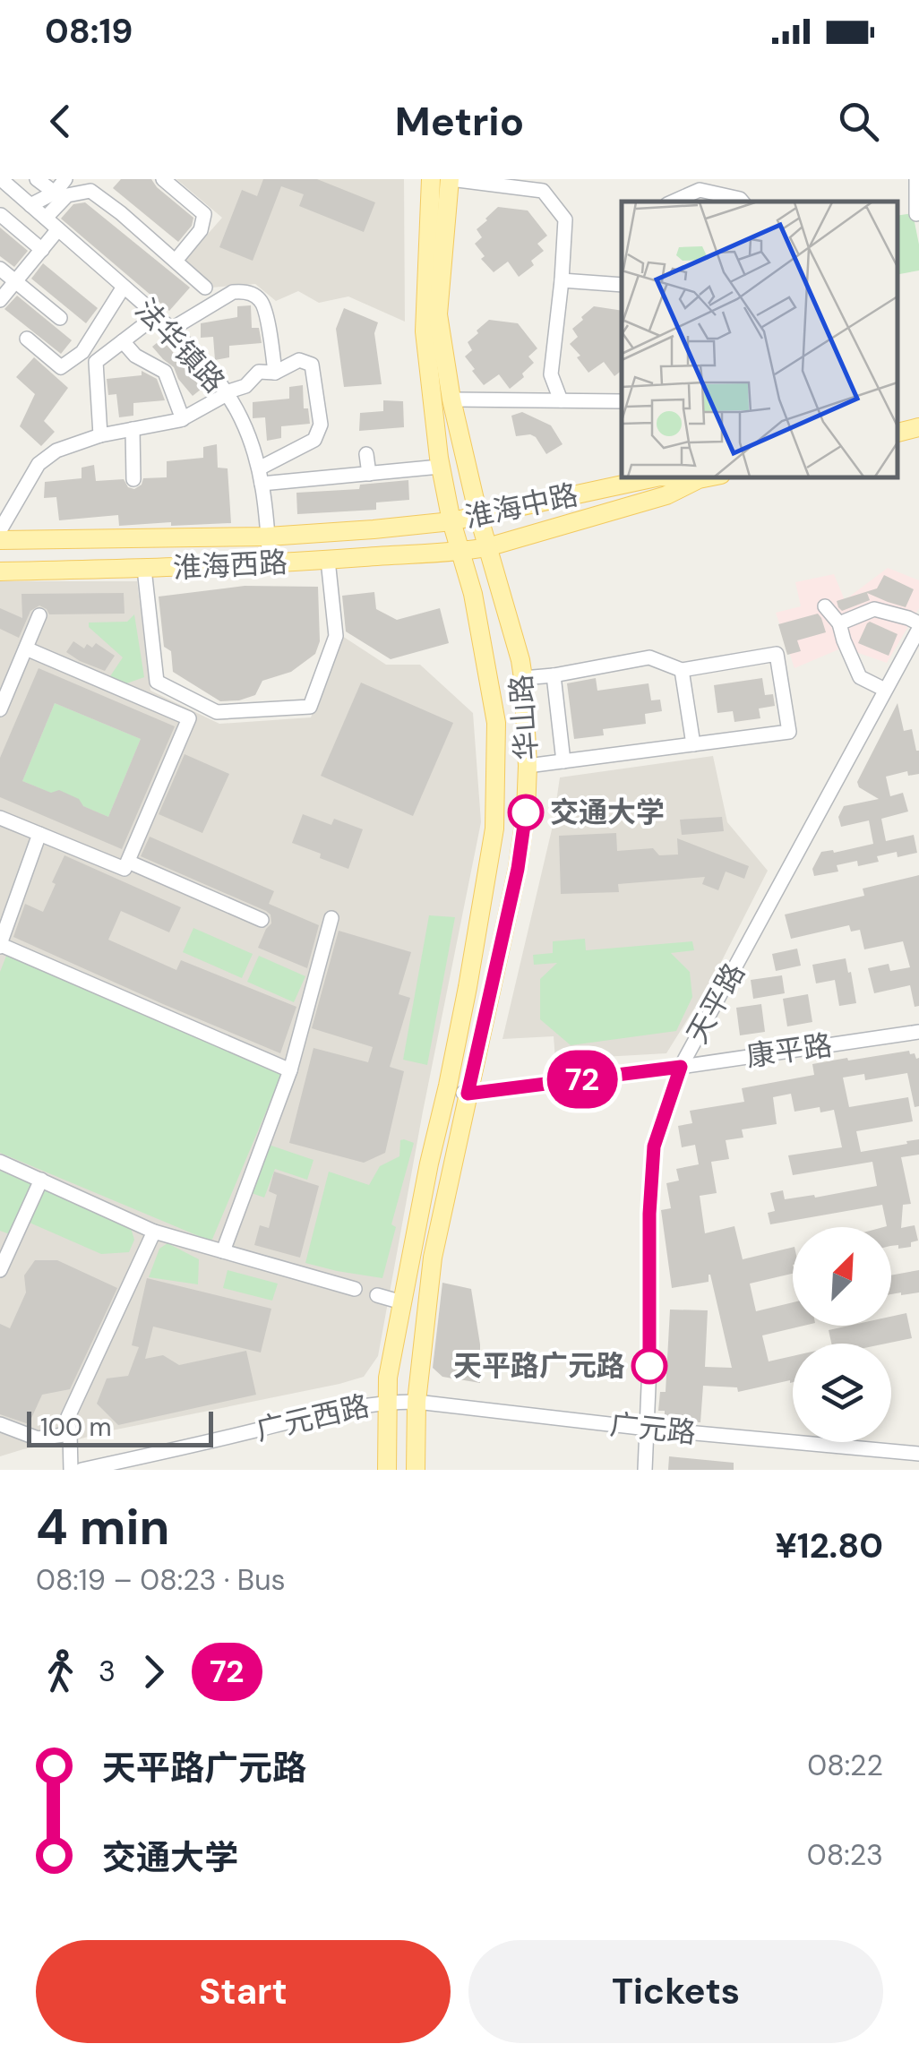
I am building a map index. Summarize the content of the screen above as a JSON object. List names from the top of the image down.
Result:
{
  "streets": {
    "main road": ["淮海中路", "淮海西路", "华山路"],
    "street": [
      "法华镇路",
      "天平路",
      "康平路",
      "广元西路",
      "广元路"
    ]
  },
  "crossings": [
    ["法华镇路", "淮海西路"],
    ["淮海中路", "淮海西路"],
    ["淮海中路", "华山路"],
    ["淮海西路", "华山路"],
    ["华山路", "康平路"],
    ["华山路", "广元西路"],
    ["华山路", "广元路"],
    ["天平路", "康平路"],
    ["天平路", "广元路"],
    ["广元西路", "广元路"]
  ],
  "places": ["交通大学", "天平路广元路"],
  "lines": ["bus line 72"],
  "scale_bar": "100 m",
  "north": "top right",
  "page": {
    "status": "08:19",
    "header": "Metrio",
    "on_map": "72",
    "scale": "100 m",
    "heading": ["4 min", "08:19 – 08:23 · Bus", "¥12.80"],
    "legs": ["3", "72"],
    "list": [
      {
        "name": "天平路广元路",
        "value": "08:22"
      },
      {
        "name": "交通大学",
        "value": "08:23"
      }
    ],
    "buttons": ["Start", "Tickets"]
  }
}
